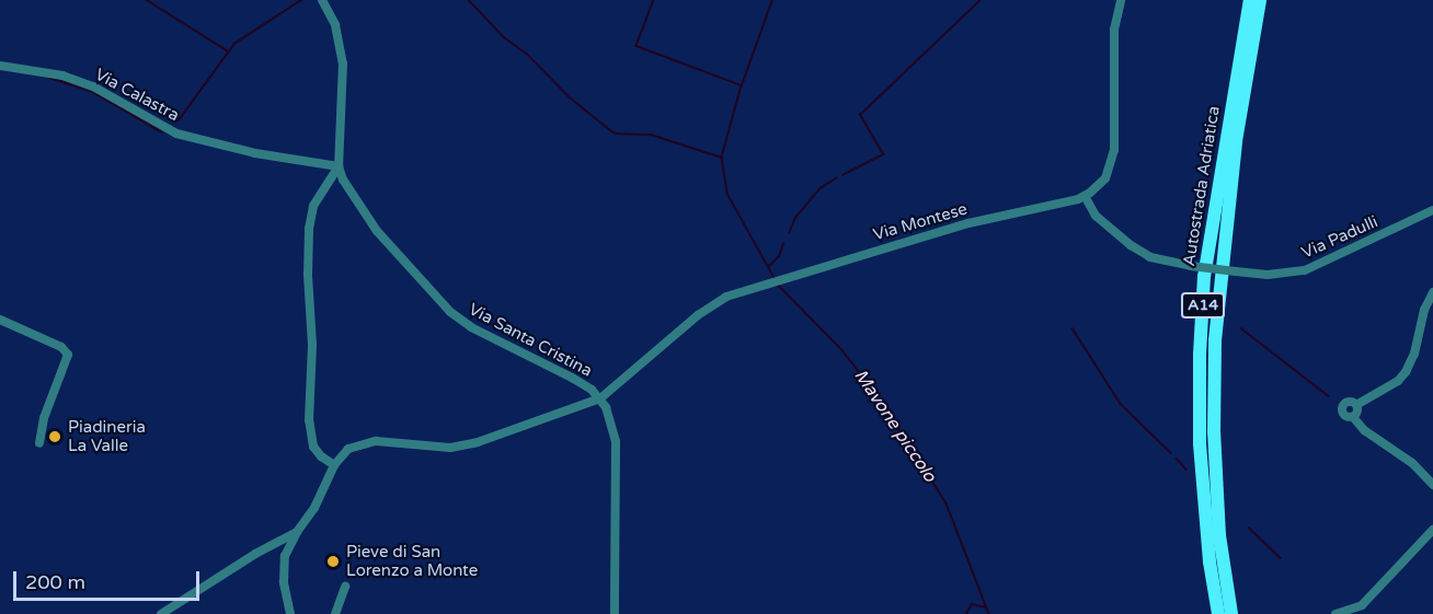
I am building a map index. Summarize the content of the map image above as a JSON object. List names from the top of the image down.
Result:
{
  "streets": {
    "highway": ["Autostrada Adriatica", "A14"],
    "street": [
      "Via Calastra",
      "Via Montese",
      "Via Padulli",
      "Via Santa Cristina"
    ]
  },
  "crossings": [
    ["Via Calastra", "Via Santa Cristina"],
    ["Via Montese", "Via Padulli"],
    ["Via Montese", "Via Santa Cristina"]
  ],
  "water": ["Mavone piccolo"],
  "places": ["Piadineria La Valle", "Pieve di San Lorenzo a Monte"],
  "scale_bar": "200 m"
}
